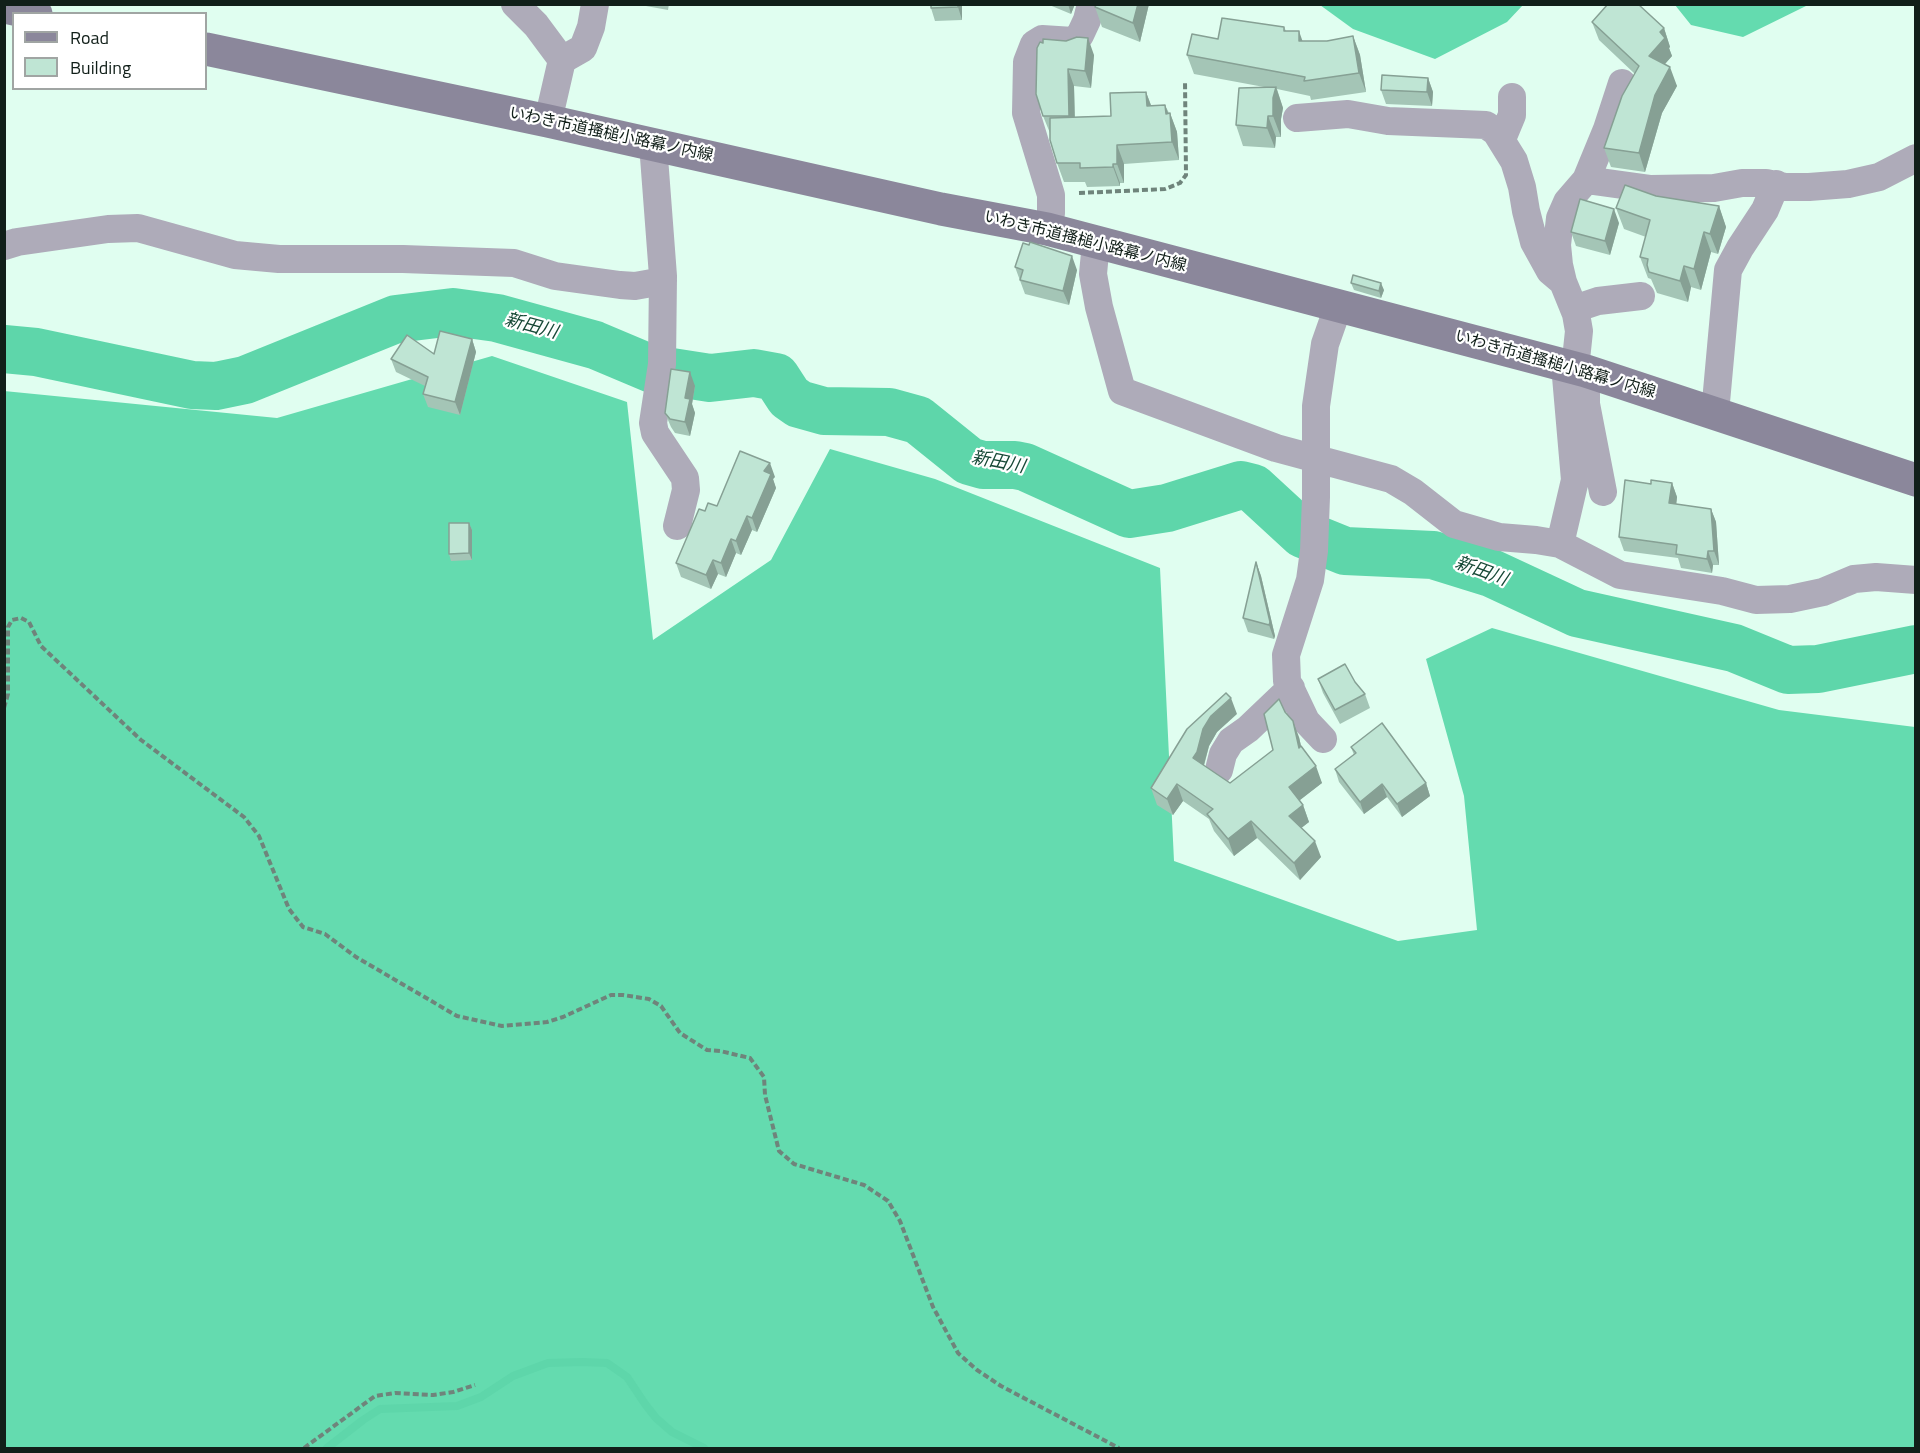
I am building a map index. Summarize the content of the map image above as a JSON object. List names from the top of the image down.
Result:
{
  "streets": {
    "street": ["いわき市道搔槌小路幕ノ内線"]
  },
  "water": ["新田川"],
  "legend": ["Road", "Building"]
}
